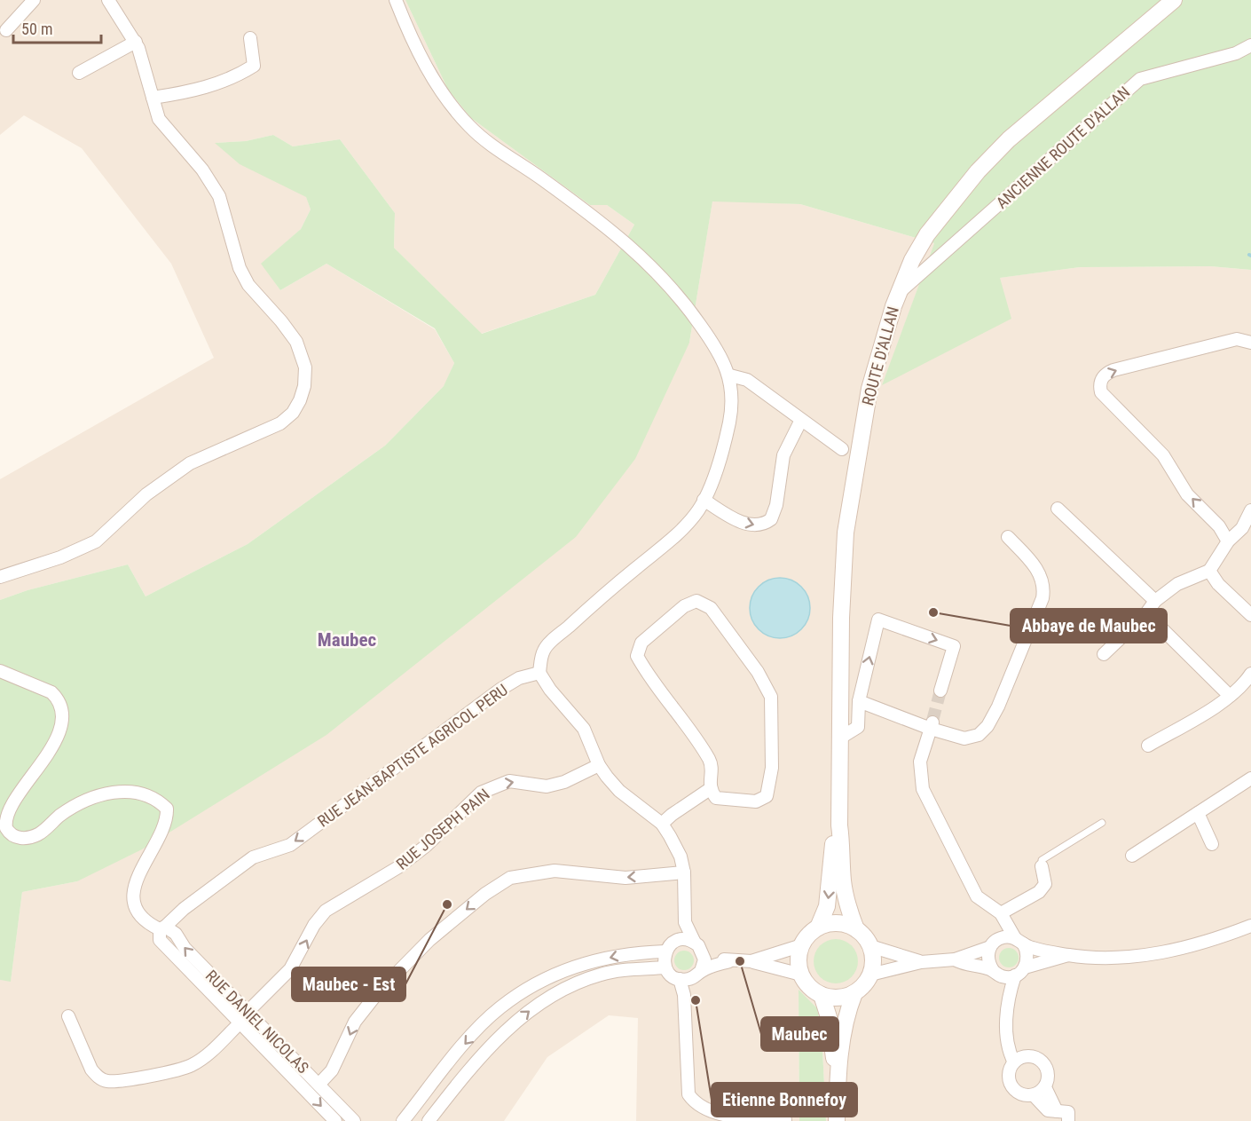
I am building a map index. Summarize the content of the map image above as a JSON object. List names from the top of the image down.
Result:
{
  "streets": {
    "street": [
      "ANCIENNE ROUTE D'ALLAN",
      "ROUTE D'ALLAN",
      "RUE JEAN-BAPTISTE AGRICOL PERU",
      "RUE JOSEPH PAIN",
      "RUE DANIEL NICOLAS"
    ]
  },
  "crossings": [
    ["ANCIENNE ROUTE D'ALLAN", "ROUTE D'ALLAN"],
    ["RUE JEAN-BAPTISTE AGRICOL PERU", "RUE DANIEL NICOLAS"],
    ["RUE JOSEPH PAIN", "RUE DANIEL NICOLAS"]
  ],
  "one_way": ["RUE JEAN-BAPTISTE AGRICOL PERU"],
  "districts": ["Maubec"],
  "places": [
    "Abbaye de Maubec",
    "Maubec - Est",
    "Maubec",
    "Etienne Bonnefoy"
  ],
  "scale_bar": "50 m"
}
